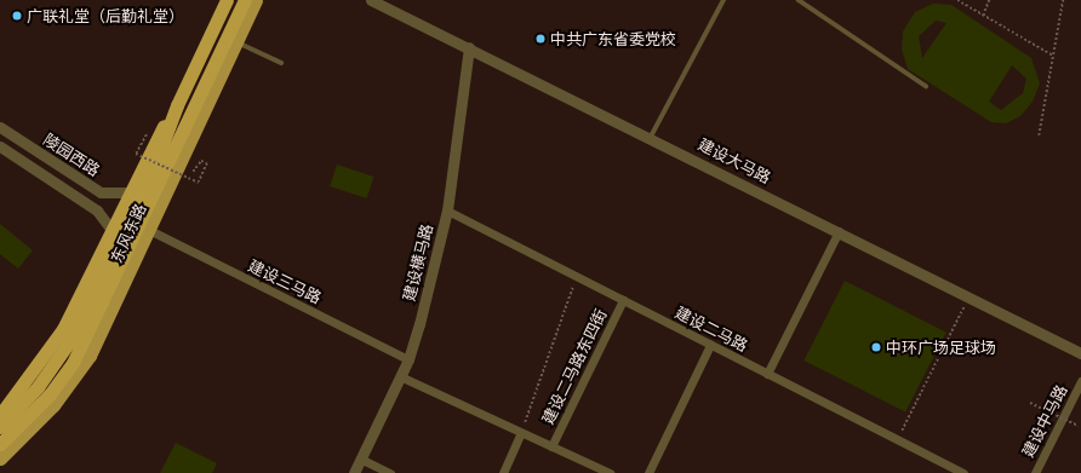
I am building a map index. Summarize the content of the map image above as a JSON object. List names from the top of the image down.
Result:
{
  "streets": {
    "highway": ["东风东路"],
    "street": [
      "陵园西路",
      "建设大马路",
      "建设横马路",
      "建设三马路",
      "建设二马路",
      "建设二马路东四街",
      "建设中马路"
    ]
  },
  "crossings": [
    ["陵园西路", "东风东路"],
    ["建设大马路", "建设横马路"],
    ["东风东路", "建设三马路"],
    ["建设横马路", "建设三马路"],
    ["建设横马路", "建设二马路"],
    ["建设二马路", "建设二马路东四街"]
  ],
  "places": ["广联礼堂（后勤礼堂）", "中共广东省委党校", "中环广场足球场"]
}
